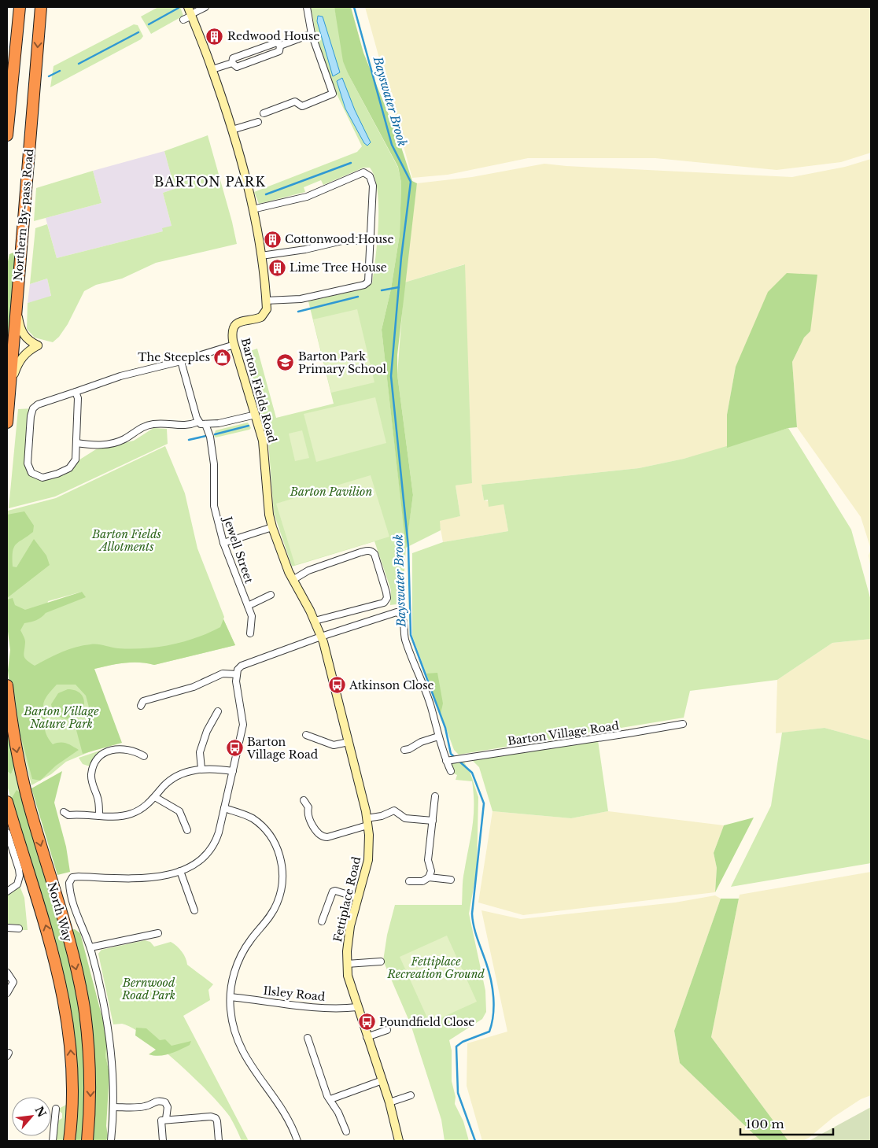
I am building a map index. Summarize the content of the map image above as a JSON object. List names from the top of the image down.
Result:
{
  "streets": {
    "highway": ["Northern By-pass Road", "North Way"],
    "street": [
      "Barton Fields Road",
      "Jewell Street",
      "Barton Village Road",
      "Fettiplace Road",
      "Ilsley Road"
    ]
  },
  "crossings": [
    ["Barton Fields Road", "Fettiplace Road"],
    ["Fettiplace Road", "Ilsley Road"]
  ],
  "districts": ["BARTON PARK"],
  "water": ["Bayswater Brook"],
  "parks": [
    "Barton Pavilion",
    "Barton Fields Allotments",
    "Barton Village Nature Park",
    "Fettiplace Recreation Ground",
    "Bernwood Road Park"
  ],
  "places": {
    "building": ["Redwood House", "Cottonwood House", "Lime Tree House"],
    "shop": ["The Steeples"],
    "school or university": ["Barton Park Primary School"],
    "bus stop": ["Atkinson Close", "Barton Village Road", "Poundfield Close"]
  },
  "scale_bar": "100 m",
  "north": "top right"
}
